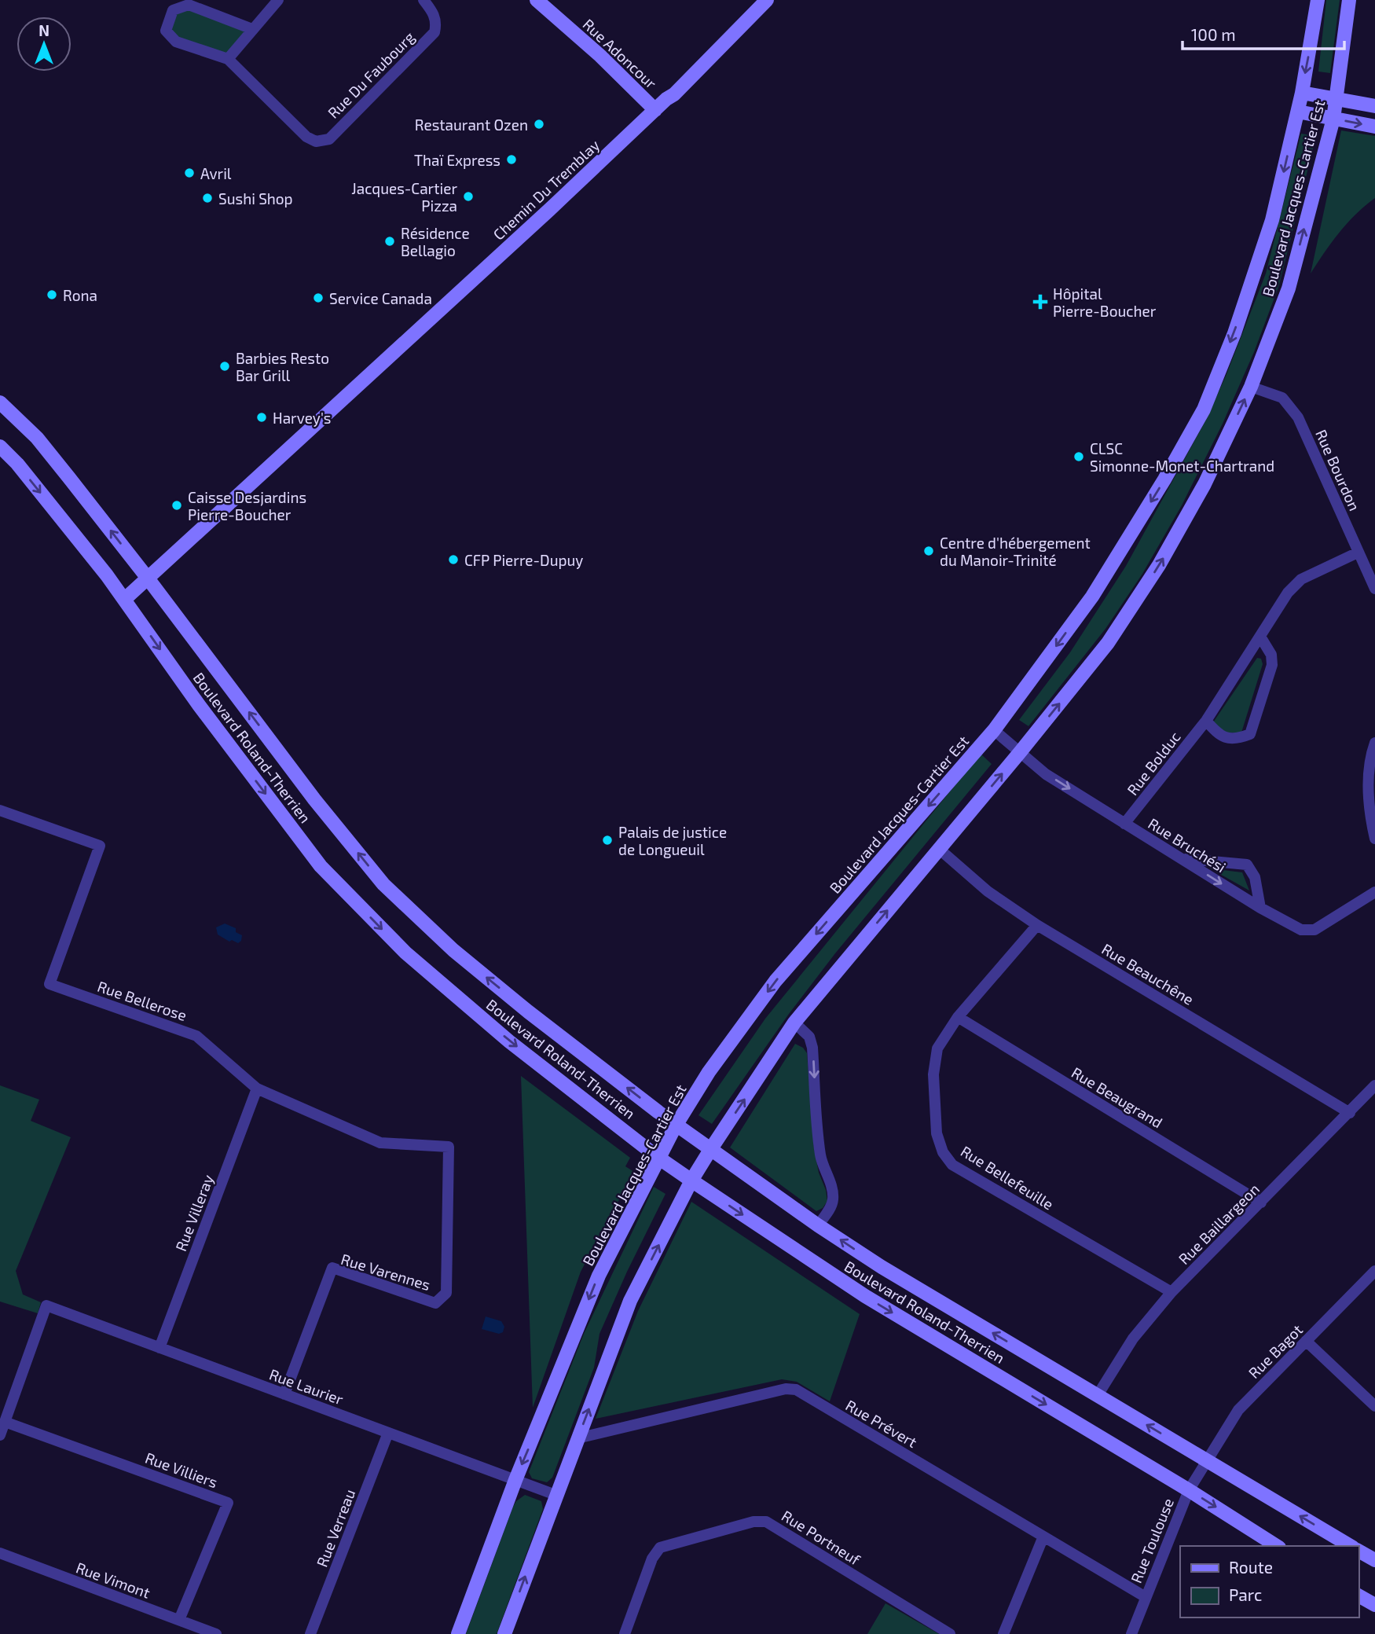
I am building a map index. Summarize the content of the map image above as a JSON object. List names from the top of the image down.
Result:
{
  "streets": {
    "main road": [
      "Rue Adoncour",
      "Chemin Du Tremblay",
      "Boulevard Jacques-Cartier Est",
      "Boulevard Roland-Therrien"
    ],
    "street": [
      "Rue Du Faubourg",
      "Rue Bourdon",
      "Rue Bolduc",
      "Rue Bruchési",
      "Rue Beauchêne",
      "Rue Bellerose",
      "Rue Beaugrand",
      "Rue Bellefeuille",
      "Rue Villeray",
      "Rue Baillargeon",
      "Rue Varennes",
      "Rue Bagot",
      "Rue Laurier",
      "Rue Prévert",
      "Rue Villiers",
      "Rue Verreau",
      "Rue Portneuf",
      "Rue Toulouse",
      "Rue Vimont"
    ]
  },
  "crossings": [
    ["Rue Adoncour", "Chemin Du Tremblay"],
    ["Chemin Du Tremblay", "Boulevard Roland-Therrien"],
    ["Boulevard Jacques-Cartier Est", "Rue Bourdon"],
    ["Boulevard Jacques-Cartier Est", "Boulevard Roland-Therrien"],
    ["Boulevard Jacques-Cartier Est", "Rue Bruchési"],
    ["Boulevard Jacques-Cartier Est", "Rue Beauchêne"],
    ["Boulevard Jacques-Cartier Est", "Rue Laurier"],
    ["Boulevard Jacques-Cartier Est", "Rue Prévert"],
    ["Rue Bourdon", "Rue Bolduc"],
    ["Boulevard Roland-Therrien", "Rue Baillargeon"],
    ["Boulevard Roland-Therrien", "Rue Bagot"],
    ["Boulevard Roland-Therrien", "Rue Toulouse"],
    ["Rue Bolduc", "Rue Bruchési"],
    ["Rue Beauchêne", "Rue Bellefeuille"],
    ["Rue Beauchêne", "Rue Baillargeon"],
    ["Rue Bellerose", "Rue Villeray"],
    ["Rue Bellerose", "Rue Varennes"],
    ["Rue Beaugrand", "Rue Bellefeuille"],
    ["Rue Beaugrand", "Rue Baillargeon"],
    ["Rue Bellefeuille", "Rue Baillargeon"],
    ["Rue Villeray", "Rue Laurier"],
    ["Rue Varennes", "Rue Laurier"],
    ["Rue Bagot", "Rue Toulouse"],
    ["Rue Laurier", "Rue Villiers"],
    ["Rue Laurier", "Rue Verreau"],
    ["Rue Prévert", "Rue Toulouse"],
    ["Rue Villiers", "Rue Vimont"]
  ],
  "one_way": ["Rue Bruchési"],
  "places": {
    "other": [
      "Restaurant Ozen",
      "Thaï Express",
      "Avril",
      "Jacques-Cartier Pizza",
      "Sushi Shop",
      "Résidence Bellagio",
      "Rona",
      "Service Canada",
      "Barbies Resto Bar Grill",
      "Harvey's",
      "CLSC Simonne-Monet-Chartrand",
      "Caisse Desjardins Pierre-Boucher",
      "Centre d'hébergement du Manoir-Trinité",
      "CFP Pierre-Dupuy",
      "Palais de justice de Longueuil"
    ],
    "health": ["Hôpital Pierre-Boucher"]
  },
  "legend": ["Route", "Parc"],
  "scale_bar": "100 m",
  "north": "top"
}
